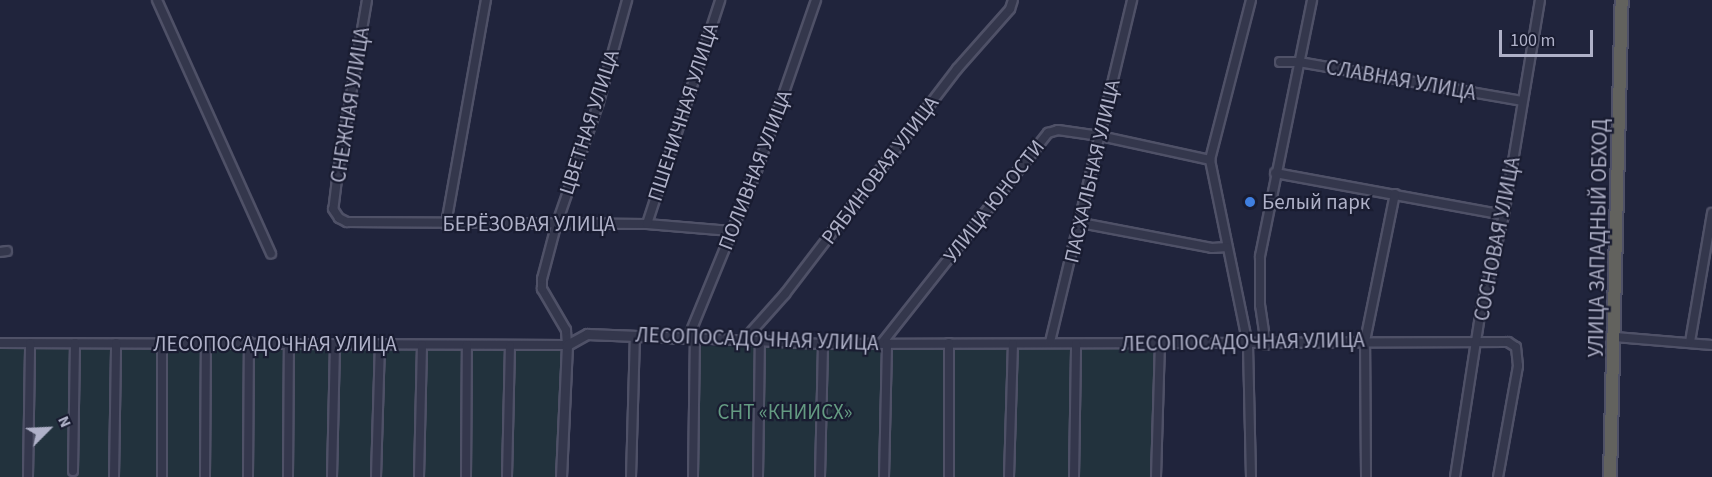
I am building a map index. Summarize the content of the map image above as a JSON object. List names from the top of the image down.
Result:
{
  "streets": {
    "highway": ["УЛИЦА ЗАПАДНЫЙ ОБХОД"],
    "street": [
      "СЛАВНАЯ УЛИЦА",
      "СНЕЖНАЯ УЛИЦА",
      "ПШЕНИЧНАЯ УЛИЦА",
      "ЦВЕТНАЯ УЛИЦА",
      "ПОЛИВНАЯ УЛИЦА",
      "РЯБИНОВАЯ УЛИЦА",
      "ПАСХАЛЬНАЯ УЛИЦА",
      "УЛИЦА ЮНОСТИ",
      "БЕРЁЗОВАЯ УЛИЦА",
      "СОСНОВАЯ УЛИЦА",
      "ЛЕСОПОСАДОЧНАЯ УЛИЦА"
    ]
  },
  "crossings": [
    ["СЛАВНАЯ УЛИЦА", "СОСНОВАЯ УЛИЦА"],
    ["СНЕЖНАЯ УЛИЦА", "БЕРЁЗОВАЯ УЛИЦА"],
    ["ПШЕНИЧНАЯ УЛИЦА", "БЕРЁЗОВАЯ УЛИЦА"],
    ["ЦВЕТНАЯ УЛИЦА", "БЕРЁЗОВАЯ УЛИЦА"],
    ["ЦВЕТНАЯ УЛИЦА", "ЛЕСОПОСАДОЧНАЯ УЛИЦА"],
    ["ПОЛИВНАЯ УЛИЦА", "БЕРЁЗОВАЯ УЛИЦА"],
    ["ПОЛИВНАЯ УЛИЦА", "ЛЕСОПОСАДОЧНАЯ УЛИЦА"],
    ["РЯБИНОВАЯ УЛИЦА", "ЛЕСОПОСАДОЧНАЯ УЛИЦА"],
    ["ПАСХАЛЬНАЯ УЛИЦА", "УЛИЦА ЮНОСТИ"],
    ["ПАСХАЛЬНАЯ УЛИЦА", "ЛЕСОПОСАДОЧНАЯ УЛИЦА"],
    ["УЛИЦА ЮНОСТИ", "ЛЕСОПОСАДОЧНАЯ УЛИЦА"],
    ["СОСНОВАЯ УЛИЦА", "ЛЕСОПОСАДОЧНАЯ УЛИЦА"]
  ],
  "parks": ["СНТ «КНИИСХ»"],
  "places": ["Белый парк"],
  "scale_bar": "100 m",
  "north": "top right"
}
